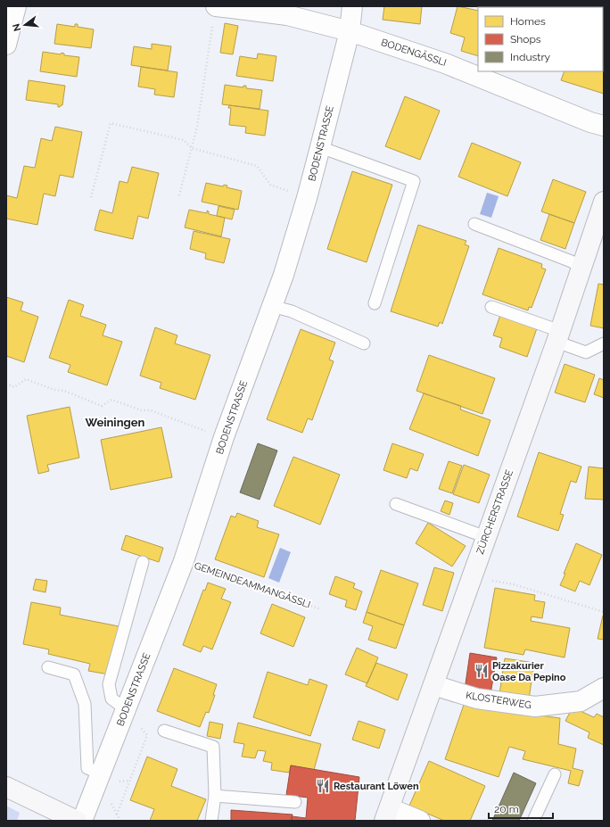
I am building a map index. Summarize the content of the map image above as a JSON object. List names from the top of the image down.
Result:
{
  "streets": {
    "street": [
      "BODENGÄSSLI",
      "BODENSTRASSE",
      "ZÜRCHERSTRASSE",
      "KLOSTERWEG"
    ],
    "path": ["GEMEINDEAMMANGÄSSLI"]
  },
  "crossings": [
    ["BODENGÄSSLI", "BODENSTRASSE"],
    ["BODENSTRASSE", "GEMEINDEAMMANGÄSSLI"],
    ["ZÜRCHERSTRASSE", "KLOSTERWEG"]
  ],
  "districts": ["Weiningen"],
  "places": {
    "restaurant": ["Pizzakurier Oase Da Pepino", "Restaurant Löwen"]
  },
  "legend": ["Homes", "Shops", "Industry"],
  "scale_bar": "20 m",
  "north": "left"
}
